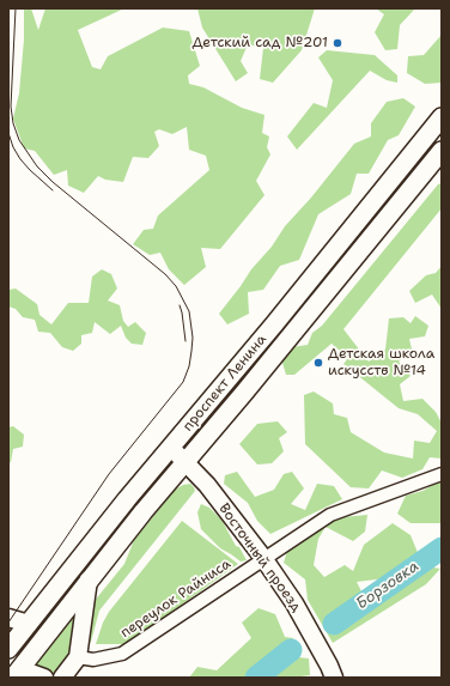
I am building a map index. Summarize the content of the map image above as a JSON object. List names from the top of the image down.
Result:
{
  "streets": {
    "main road": ["проспект Ленина"],
    "street": ["Восточный проезд", "переулок Райниса"]
  },
  "crossings": [
    ["проспект Ленина", "Восточный проезд"],
    ["Восточный проезд", "переулок Райниса"]
  ],
  "water": ["Борзовка"],
  "places": ["Детский сад №201", "Детская школа искусств №14"]
}
